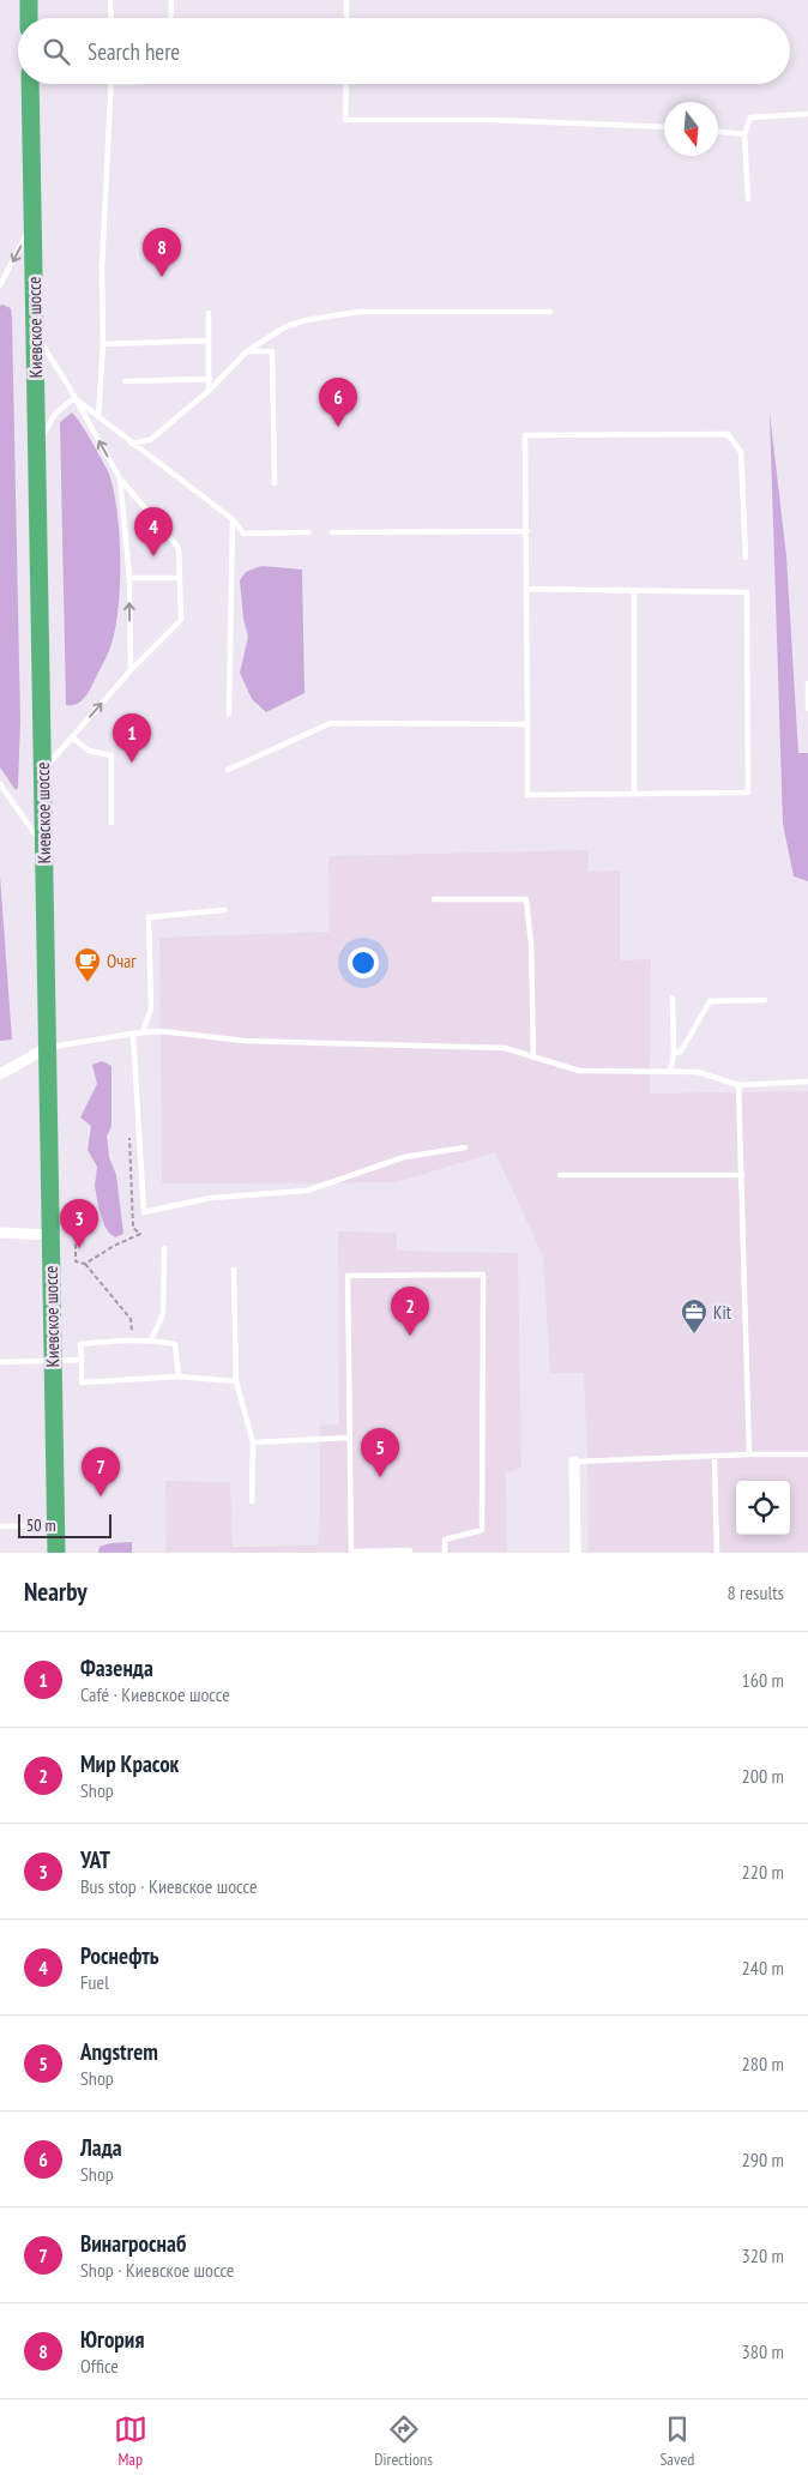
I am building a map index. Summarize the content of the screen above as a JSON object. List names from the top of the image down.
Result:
{
  "streets": {
    "highway": ["Киевское шоссе"]
  },
  "places": {
    "cafe": ["Очаг"],
    "office": ["Kit"]
  },
  "scale_bar": "50 m",
  "north": "bottom",
  "page": {
    "search": "Search here",
    "pins": [
      "8",
      "6",
      "4",
      "1",
      "3",
      "2",
      "5",
      "7"
    ],
    "scale": "50 m",
    "heading": ["Nearby", "8 results"],
    "list": [
      {
        "mark": "1",
        "name": "Фазенда",
        "note": "Café · Киевское шоссе",
        "value": "160 m"
      },
      {
        "mark": "2",
        "name": "Мир Красок",
        "note": "Shop",
        "value": "200 m"
      },
      {
        "mark": "3",
        "name": "УАТ",
        "note": "Bus stop · Киевское шоссе",
        "value": "220 m"
      },
      {
        "mark": "4",
        "name": "Роснефть",
        "note": "Fuel",
        "value": "240 m"
      },
      {
        "mark": "5",
        "name": "Angstrem",
        "note": "Shop",
        "value": "280 m"
      },
      {
        "mark": "6",
        "name": "Лада",
        "note": "Shop",
        "value": "290 m"
      },
      {
        "mark": "7",
        "name": "Винагроснаб",
        "note": "Shop · Киевское шоссе",
        "value": "320 m"
      },
      {
        "mark": "8",
        "name": "Югория",
        "note": "Office",
        "value": "380 m"
      }
    ],
    "nav": ["Map", "Directions", "Saved"]
  }
}
